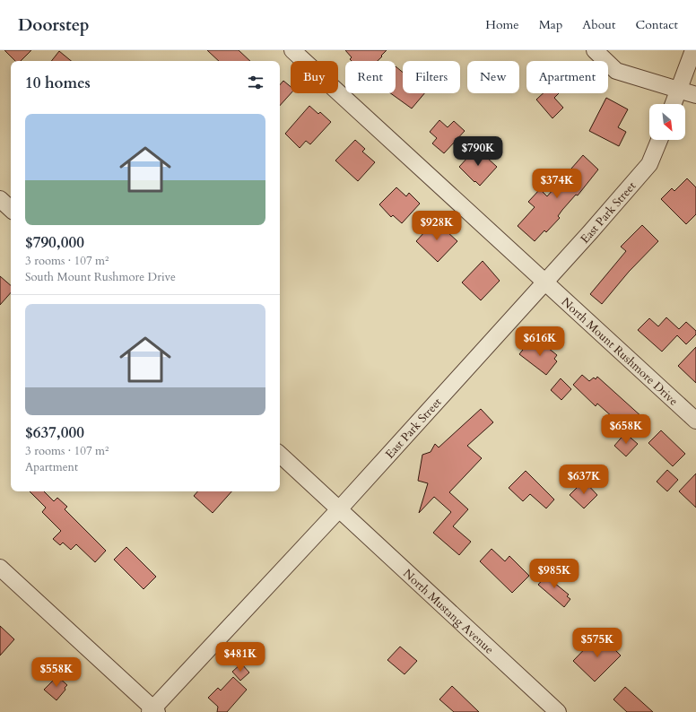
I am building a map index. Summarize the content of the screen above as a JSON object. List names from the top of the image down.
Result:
{
  "streets": {
    "street": ["East Park Street", "North Mount Rushmore Drive", "North Mustang Avenue"]
  },
  "crossings": [
    ["East Park Street", "North Mount Rushmore Drive"],
    ["East Park Street", "North Mustang Avenue"]
  ],
  "north": "bottom right",
  "page": {
    "header": "Doorstep",
    "nav": [
      "Home",
      "Map",
      "About",
      "Contact"
    ],
    "chip": [
      "Buy",
      "Rent",
      "Filters",
      "New",
      "Apartment"
    ],
    "heading": "10 homes",
    "list": [
      {
        "name": "$790,000",
        "note": "3 rooms · 107 m² · South Mount Rushmore Drive"
      },
      {
        "name": "$637,000",
        "note": "3 rooms · 107 m² · Apartment"
      }
    ],
    "price": [
      "$790K",
      "$374K",
      "$928K",
      "$616K",
      "$658K",
      "$637K",
      "$985K",
      "$575K",
      "$481K",
      "$558K"
    ]
  }
}
